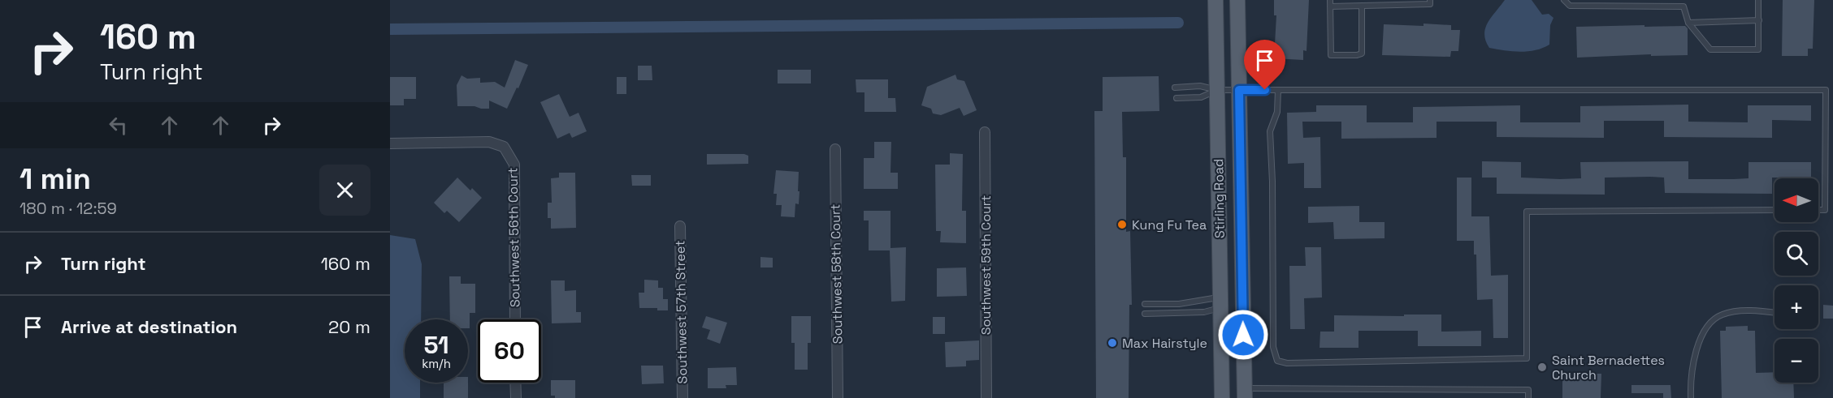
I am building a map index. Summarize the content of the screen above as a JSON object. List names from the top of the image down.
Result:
{
  "streets": {
    "main road": ["Stirling Road"],
    "street": [
      "Southwest 56th Court",
      "Southwest 59th Court",
      "Southwest 58th Court",
      "Southwest 57th Street"
    ]
  },
  "places": ["Kung Fu Tea", "Max Hairstyle", "Saint Bernadettes Church"],
  "north": "left",
  "page": {
    "turn": ["160 m", "Turn right"],
    "heading": ["1 min", "180 m · 12:59"],
    "map_buttons": ["+", "−"],
    "list": [
      {
        "name": "Turn right",
        "value": "160 m"
      },
      {
        "name": "Arrive at destination",
        "value": "20 m"
      }
    ],
    "speed": "51 km/h",
    "limit": "60"
  }
}
